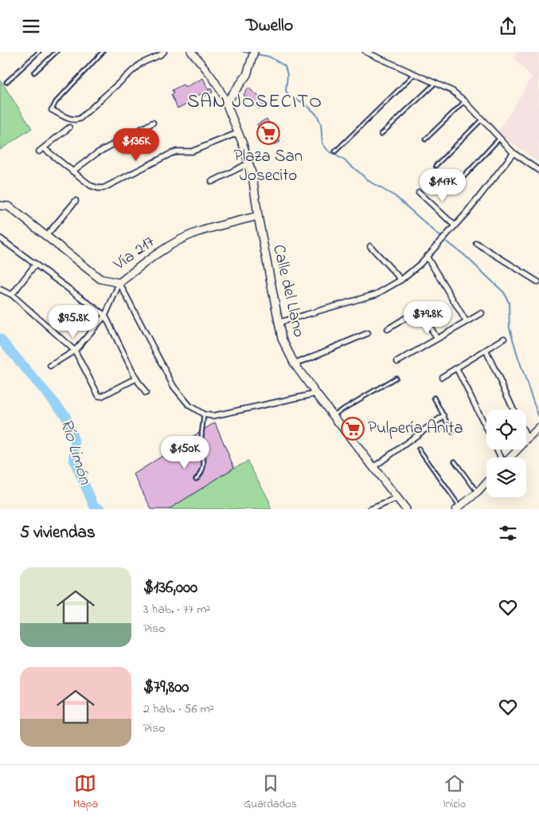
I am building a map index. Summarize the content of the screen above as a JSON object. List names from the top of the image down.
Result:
{
  "streets": {
    "main road": ["Vía 217", "Calle del Llano"]
  },
  "crossings": [
    ["Vía 217", "Calle del Llano"]
  ],
  "districts": ["SAN JOSECITO"],
  "water": ["Río Limón"],
  "places": {
    "supermarket": ["Plaza San Josecito", "Pulpería Anita"]
  },
  "page": {
    "header": "Dwello",
    "price": [
      "$136K",
      "$147K",
      "$79.8K",
      "$95.8K",
      "$150K"
    ],
    "heading": "5 viviendas",
    "list": [
      {
        "name": "$136,000",
        "note": "3 hab. · 77 m² · Piso"
      },
      {
        "name": "$79,800",
        "note": "2 hab. · 56 m² · Piso"
      }
    ],
    "tabs": ["Mapa", "Guardados", "Inicio"]
  }
}
